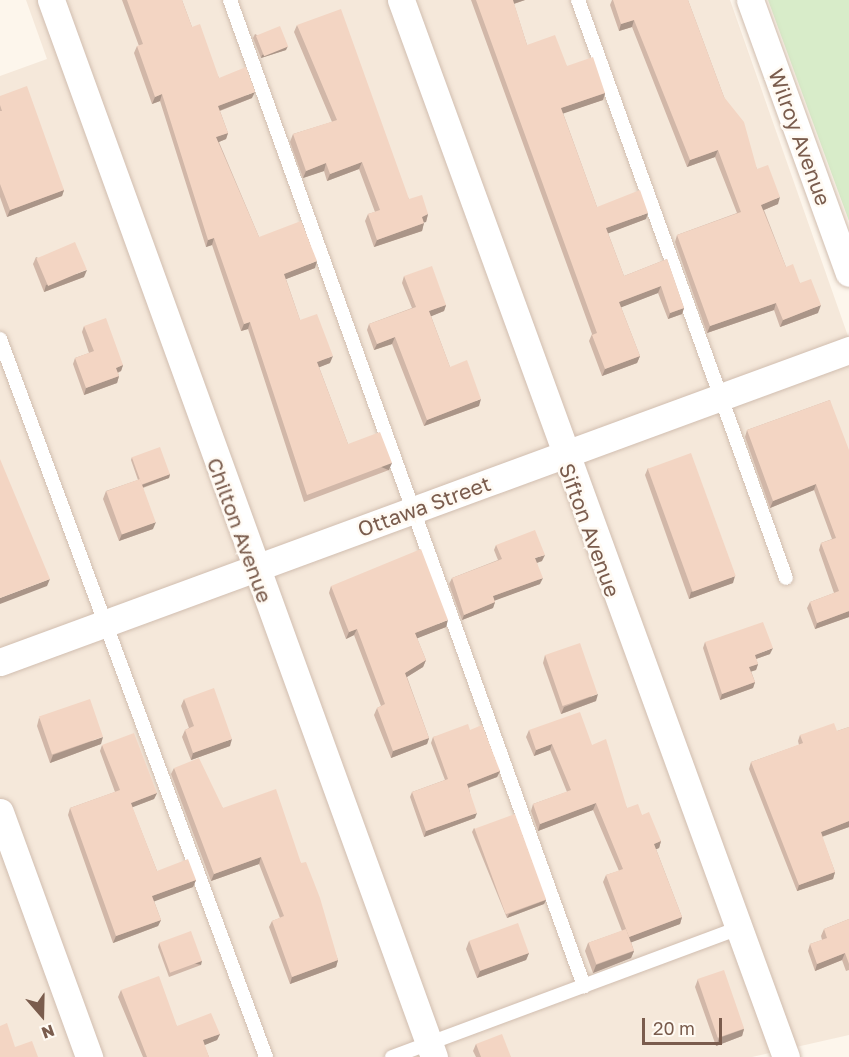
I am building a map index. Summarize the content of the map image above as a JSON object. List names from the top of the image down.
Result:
{
  "streets": {
    "street": [
      "Wilroy Avenue",
      "Ottawa Street",
      "Chilton Avenue",
      "Sifton Avenue"
    ]
  },
  "crossings": [
    ["Ottawa Street", "Chilton Avenue"],
    ["Ottawa Street", "Sifton Avenue"]
  ],
  "scale_bar": "20 m",
  "north": "bottom"
}
